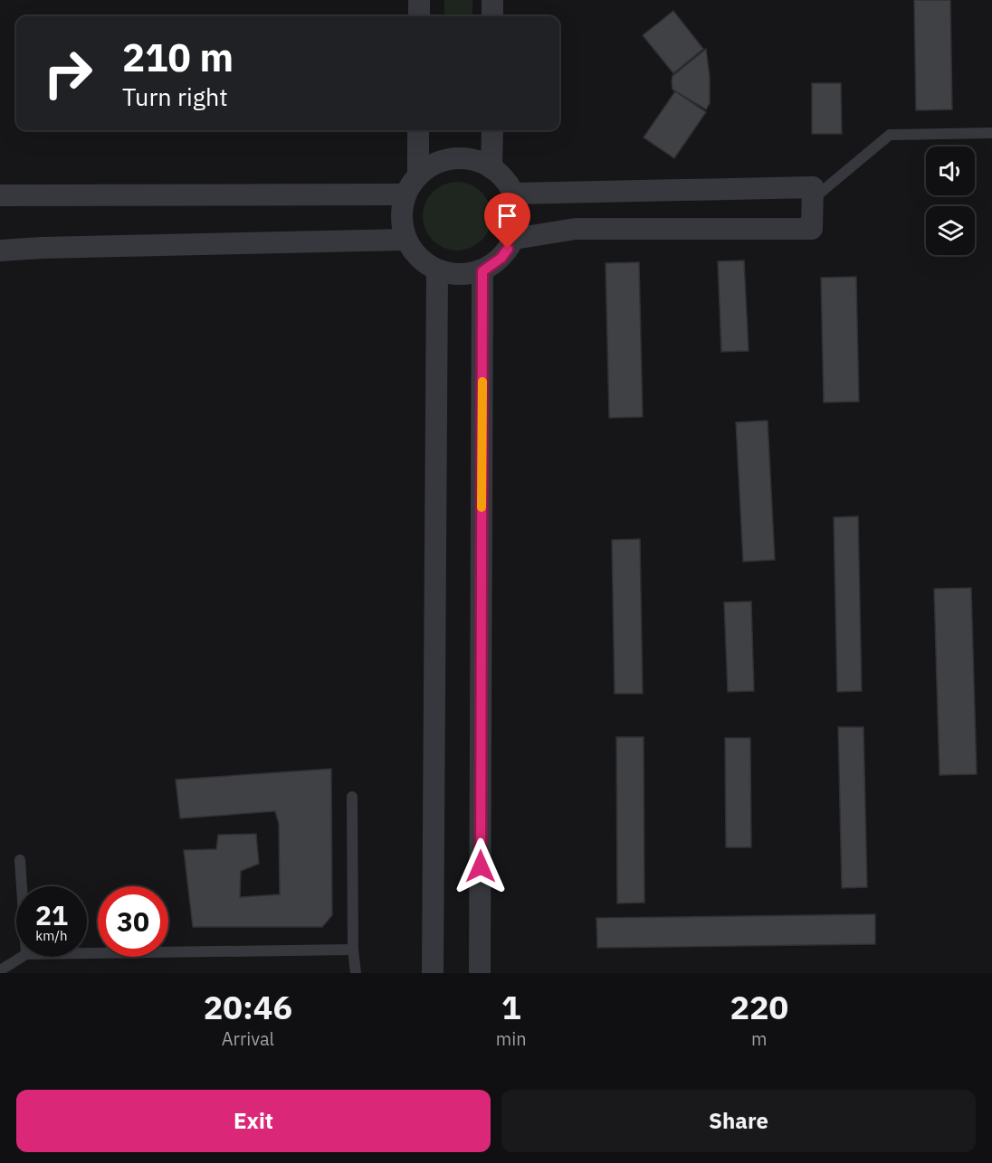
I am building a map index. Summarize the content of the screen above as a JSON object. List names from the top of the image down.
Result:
{
  "page": {
    "turn": ["210 m", "Turn right"],
    "speed": "21 km/h",
    "limit": "30",
    "eta": [
      "20:46",
      "Arrival",
      "1",
      "min",
      "220",
      "m"
    ],
    "buttons": ["Exit", "Share"]
  }
}
